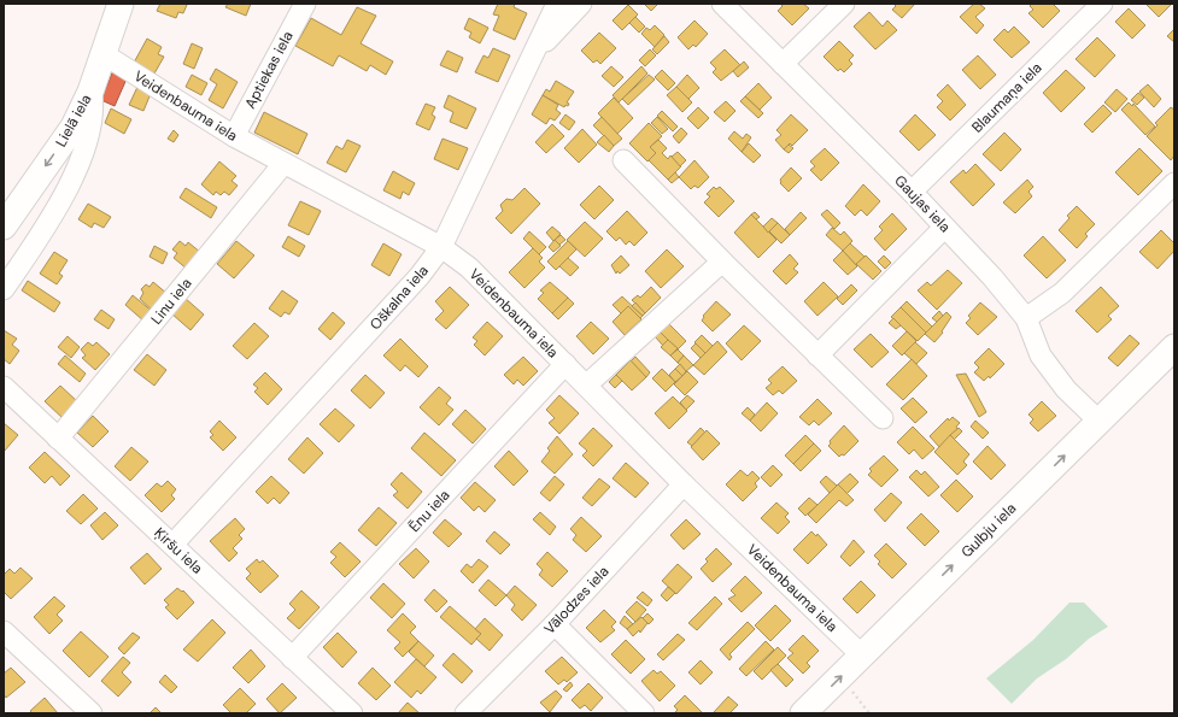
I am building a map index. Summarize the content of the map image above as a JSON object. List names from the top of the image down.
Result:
{
  "streets": {
    "main road": ["Lielā iela", "Gulbju iela"],
    "street": [
      "Aptiekas iela",
      "Blaumaņa iela",
      "Veidenbauma iela",
      "Gaujas iela",
      "Oškalna iela",
      "Linu iela",
      "Ēnu iela",
      "Ķiršu iela",
      "Vālodzes iela"
    ]
  },
  "crossings": [
    ["Aptiekas iela", "Veidenbauma iela"],
    ["Blaumaņa iela", "Gaujas iela"],
    ["Veidenbauma iela", "Lielā iela"],
    ["Veidenbauma iela", "Oškalna iela"],
    ["Veidenbauma iela", "Linu iela"],
    ["Veidenbauma iela", "Ēnu iela"],
    ["Veidenbauma iela", "Gulbju iela"],
    ["Veidenbauma iela", "Vālodzes iela"],
    ["Gaujas iela", "Gulbju iela"],
    ["Oškalna iela", "Ķiršu iela"],
    ["Linu iela", "Ķiršu iela"],
    ["Ēnu iela", "Ķiršu iela"]
  ],
  "one_way": ["Lielā iela", "Gulbju iela"]
}
